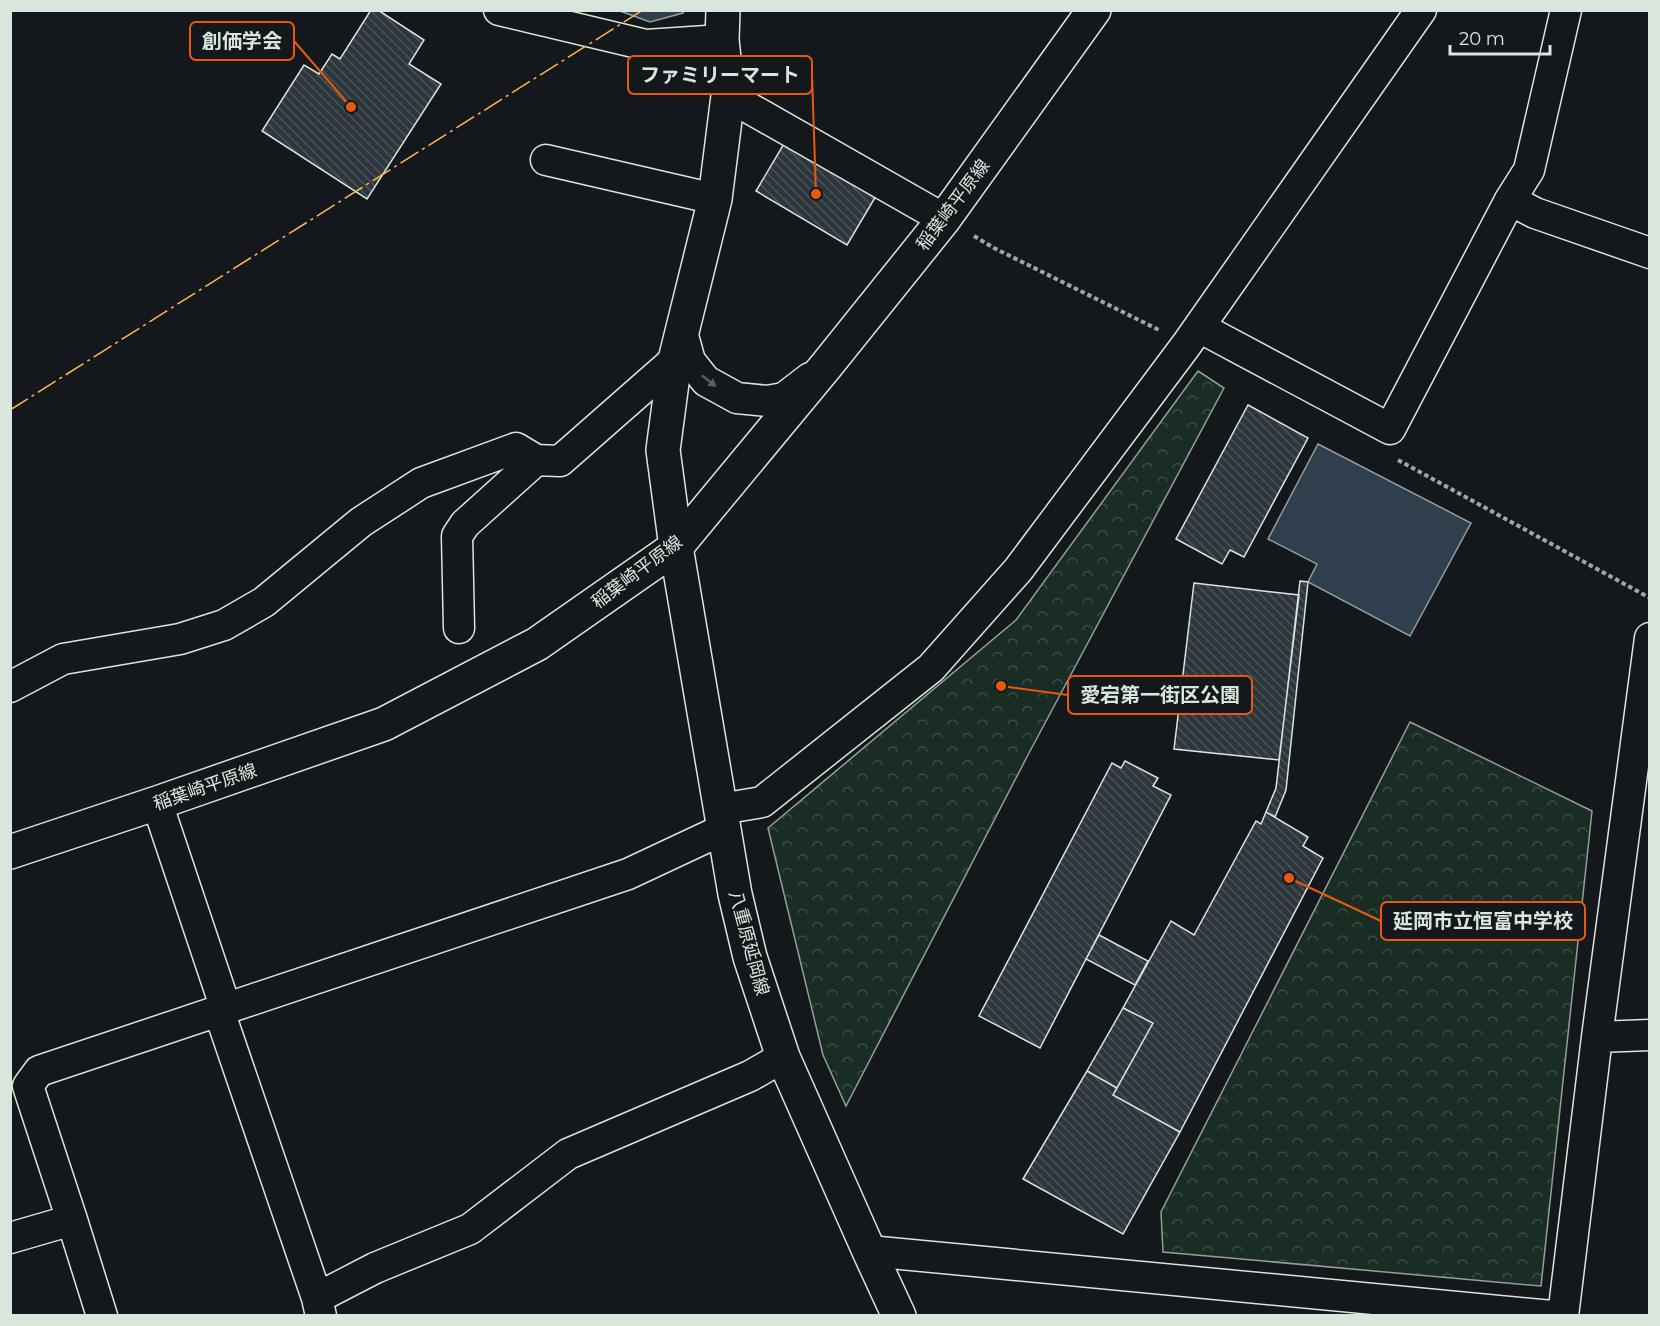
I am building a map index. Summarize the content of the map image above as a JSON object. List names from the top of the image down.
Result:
{
  "streets": {
    "main road": ["稲葉崎平原線", "八重原延岡線"]
  },
  "crossings": [
    ["稲葉崎平原線", "八重原延岡線"]
  ],
  "places": [
    "創価学会",
    "ファミリーマート",
    "愛宕第一街区公園",
    "延岡市立恒富中学校"
  ],
  "scale_bar": "20 m"
}
